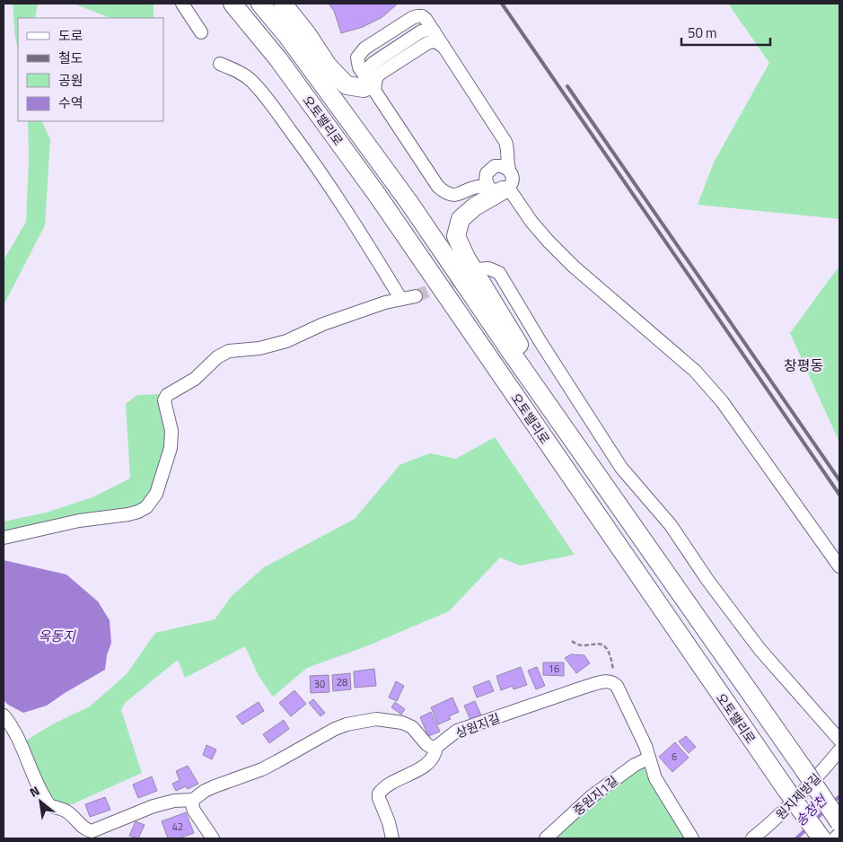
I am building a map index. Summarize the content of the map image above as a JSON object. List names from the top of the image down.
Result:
{
  "streets": {
    "highway": ["오토밸리로"],
    "street": ["상원지길", "중원지1길", "원지제방길"]
  },
  "districts": ["창평동"],
  "water": ["옥동지", "송정천"],
  "house_numbers": [
    "16",
    "28",
    "30",
    "6",
    "42"
  ],
  "legend": [
    "도로",
    "철도",
    "공원",
    "수역"
  ],
  "scale_bar": "50 m",
  "north": "top left"
}
